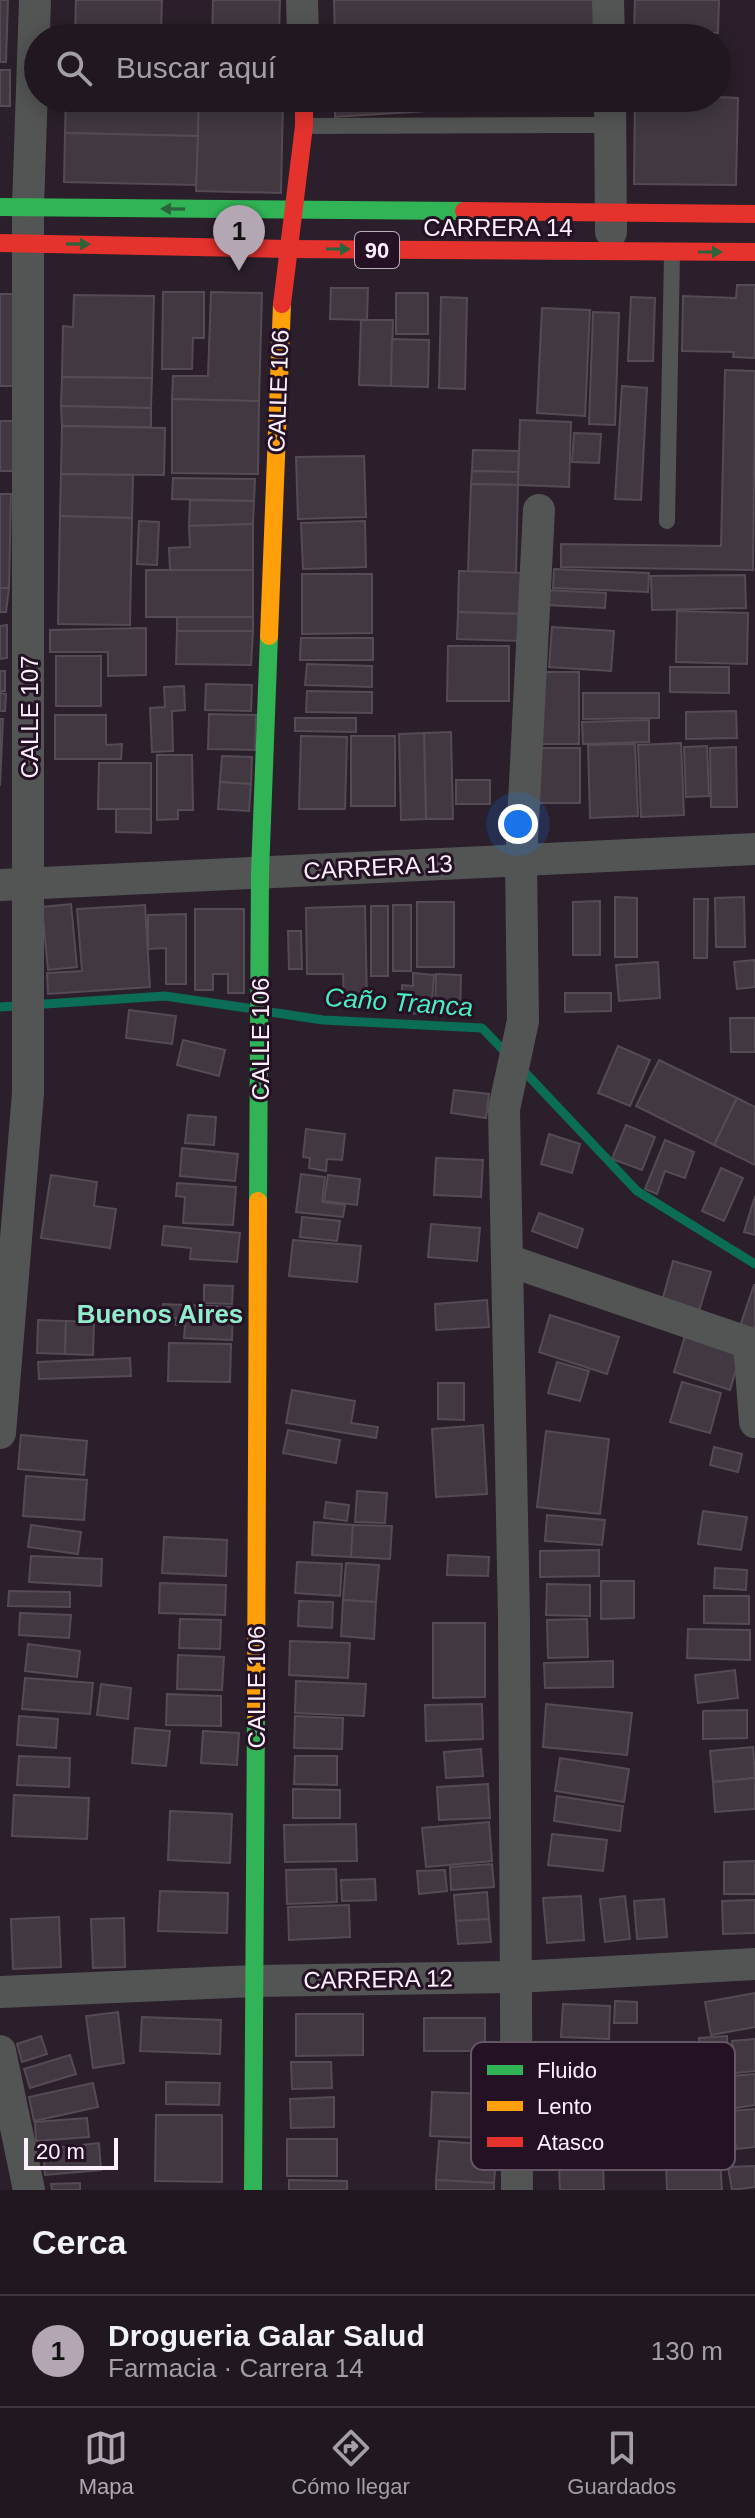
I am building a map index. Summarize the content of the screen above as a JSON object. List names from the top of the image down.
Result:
{
  "streets": {
    "street": [
      "CARRERA 14",
      "90",
      "CALLE 106",
      "CALLE 107",
      "CARRERA 13",
      "CARRERA 12"
    ]
  },
  "crossings": [
    ["CARRERA 14", "CALLE 106"],
    ["CARRERA 14", "CALLE 107"],
    ["CALLE 106", "CARRERA 13"],
    ["CALLE 106", "CARRERA 12"],
    ["CALLE 107", "CARRERA 13"]
  ],
  "districts": ["Buenos Aires"],
  "water": ["Caño Tranca"],
  "legend": ["Fluido", "Lento", "Atasco"],
  "scale_bar": "20 m",
  "page": {
    "search": "Buscar aquí",
    "pins": "1",
    "scale": "20 m",
    "heading": "Cerca",
    "list": [
      {
        "mark": "1",
        "name": "Drogueria Galar Salud",
        "note": "Farmacia · Carrera 14",
        "value": "130 m"
      }
    ],
    "nav": ["Mapa", "Cómo llegar", "Guardados"]
  }
}
